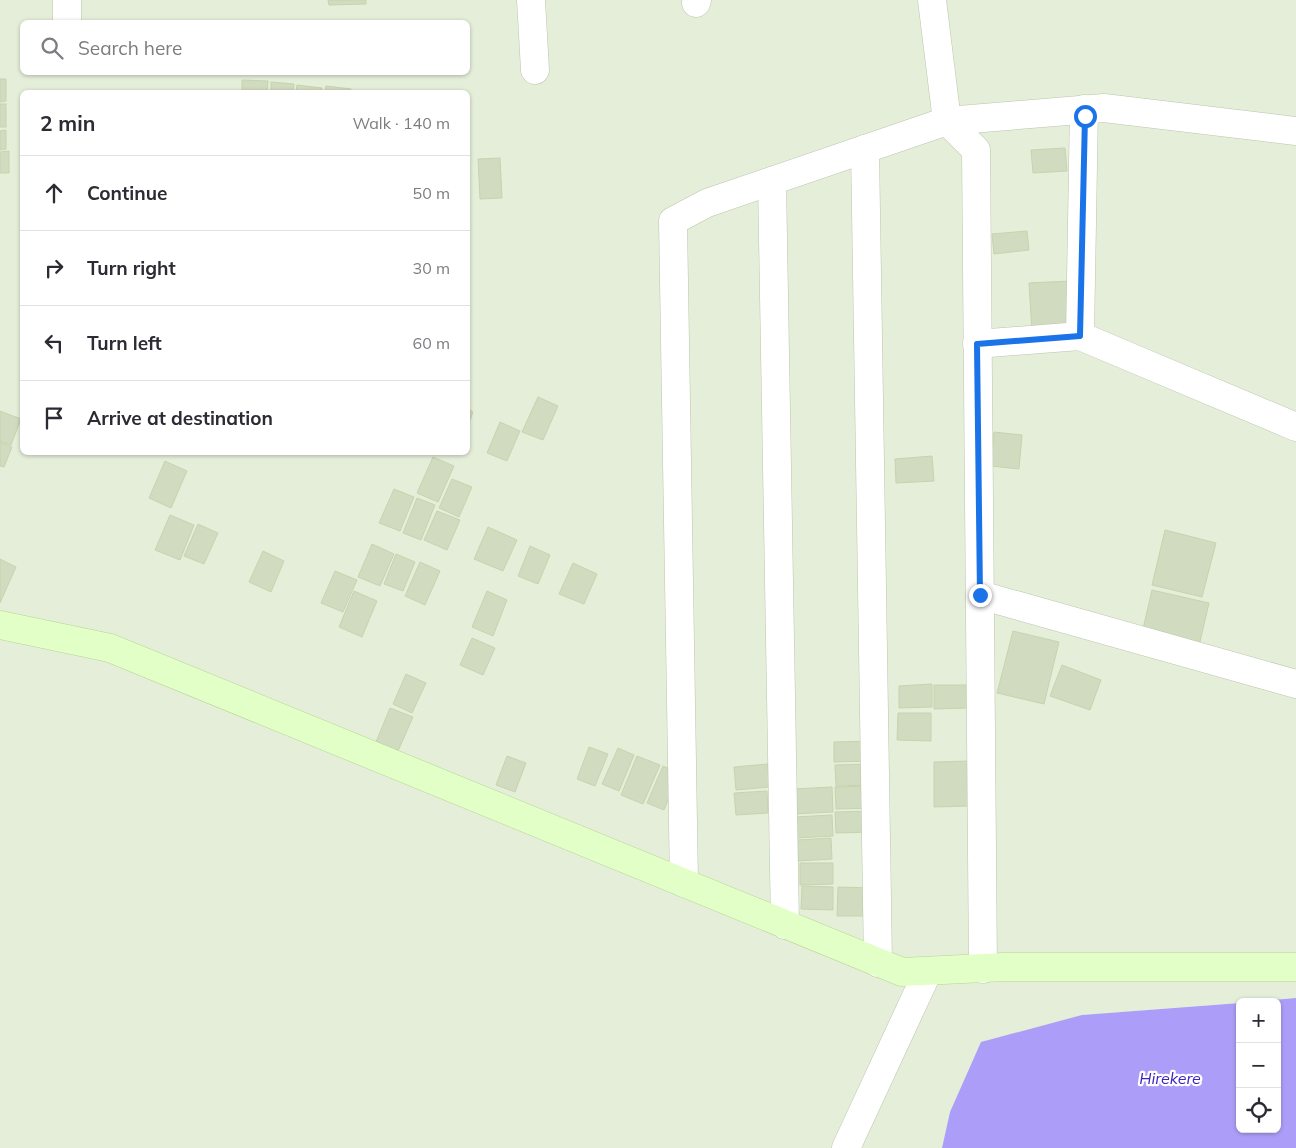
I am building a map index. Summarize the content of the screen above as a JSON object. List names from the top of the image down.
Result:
{
  "water": ["Hirekere"],
  "page": {
    "search": "Search here",
    "heading": ["2 min", "Walk · 140 m"],
    "list": [
      ["Continue", "50 m"],
      ["Turn right", "30 m"],
      ["Turn left", "60 m"],
      "Arrive at destination"
    ],
    "map_buttons": ["+", "−"]
  }
}
